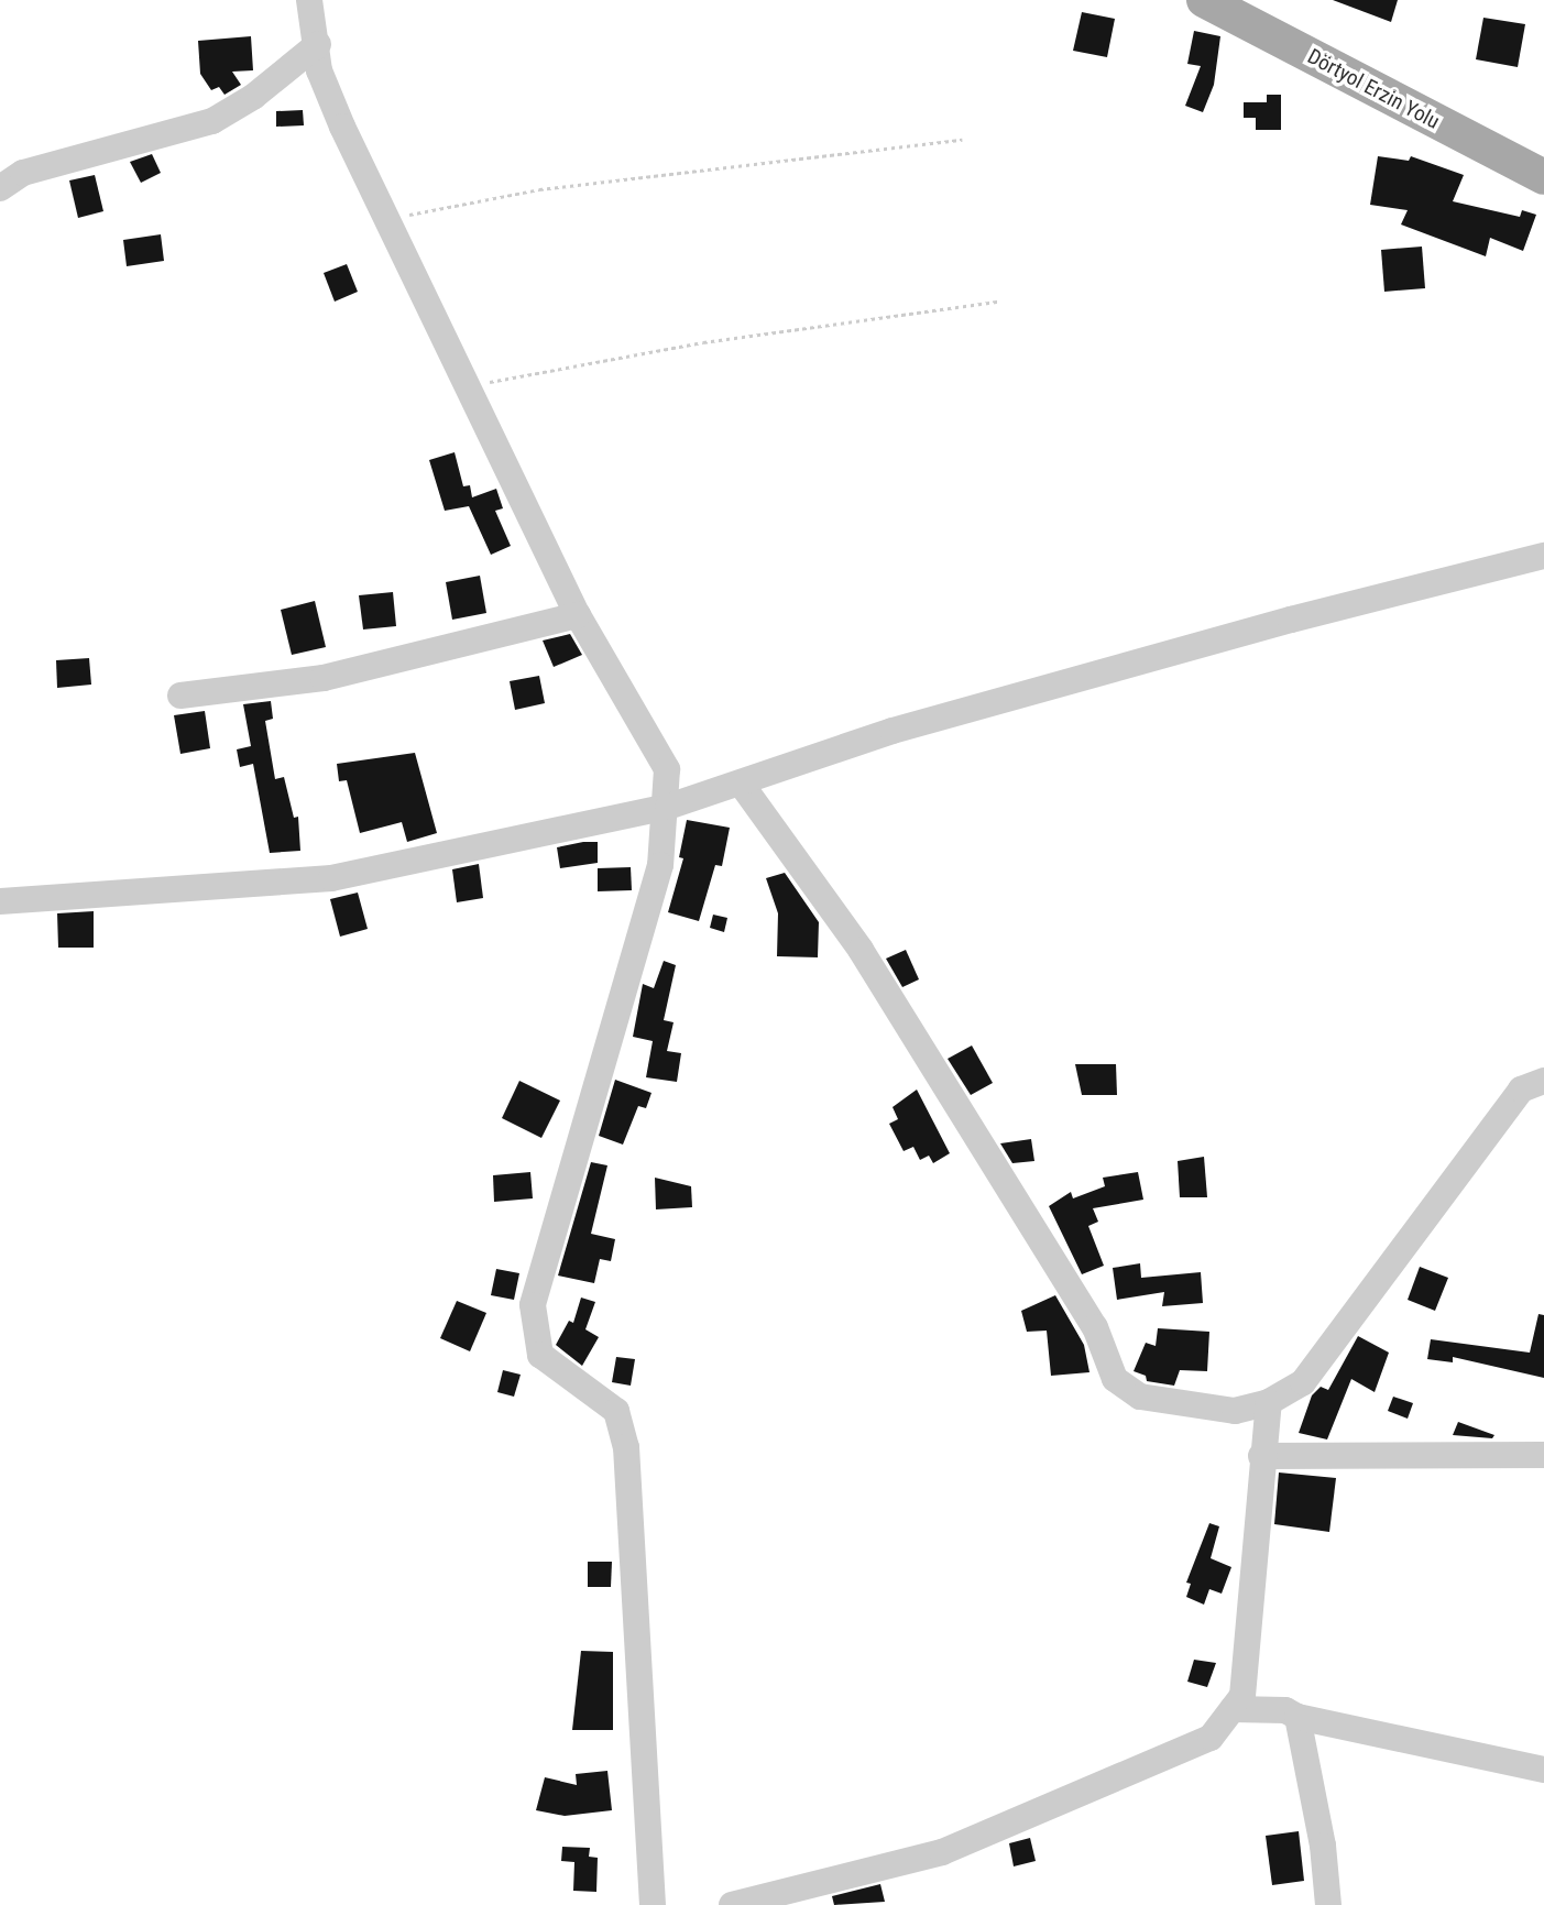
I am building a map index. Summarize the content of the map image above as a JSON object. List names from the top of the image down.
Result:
{
  "streets": {
    "main road": ["Dörtyol Erzin Yolu"]
  }
}
